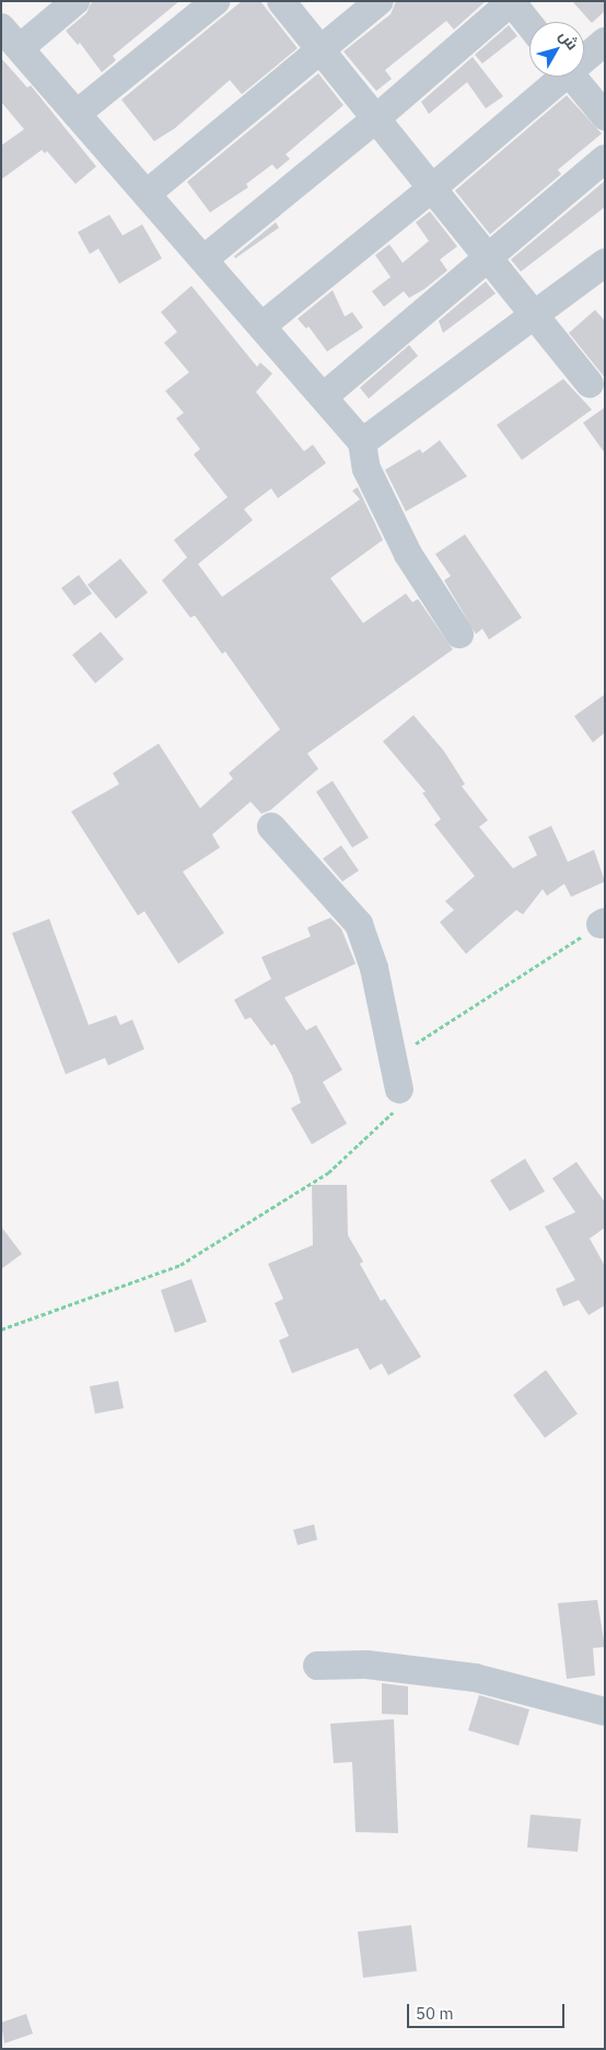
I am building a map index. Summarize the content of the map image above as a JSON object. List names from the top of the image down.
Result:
{
  "scale_bar": "50 m",
  "north": "top right"
}
